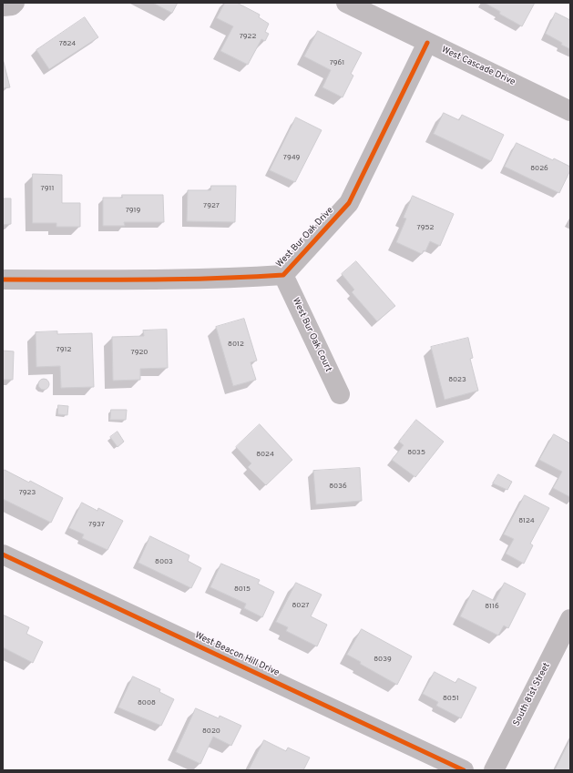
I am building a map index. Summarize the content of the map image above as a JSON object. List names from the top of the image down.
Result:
{
  "streets": {
    "street": [
      "West Cascade Drive",
      "West Bur Oak Drive",
      "West Bur Oak Court",
      "West Beacon Hill Drive",
      "South 81st Street"
    ]
  },
  "crossings": [
    ["West Cascade Drive", "West Bur Oak Drive"],
    ["West Bur Oak Drive", "West Bur Oak Court"]
  ],
  "house_numbers": [
    "7922",
    "7824",
    "7961",
    "7949",
    "8026",
    "7911",
    "7927",
    "7919",
    "7952",
    "8012",
    "7912",
    "7920",
    "8023",
    "8035",
    "8024",
    "8036",
    "7923",
    "8124",
    "7937",
    "8003",
    "8015",
    "8027",
    "8116",
    "8039",
    "8051",
    "8008",
    "8020"
  ]
}
